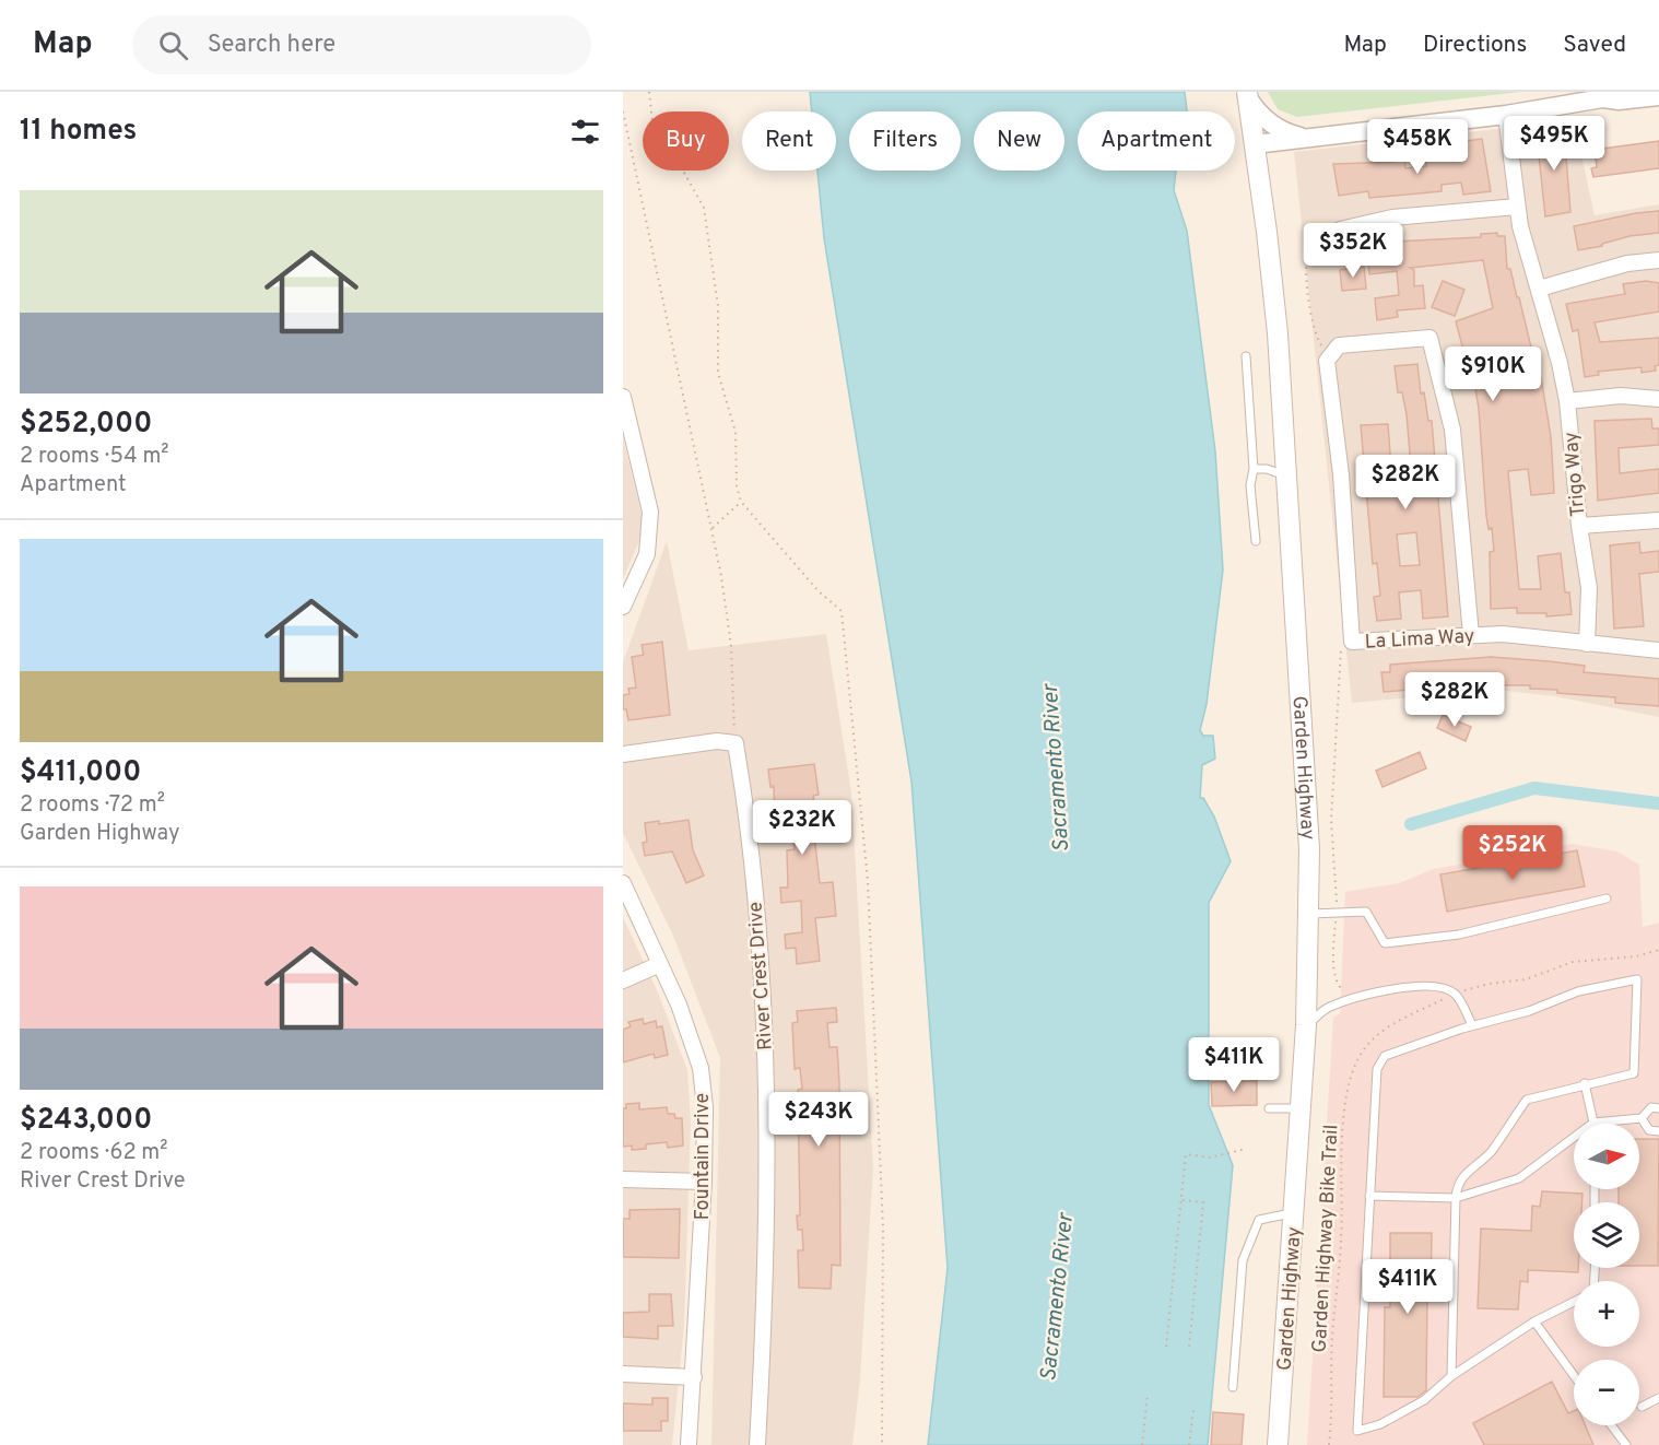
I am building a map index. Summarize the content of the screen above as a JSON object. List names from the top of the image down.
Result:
{
  "streets": {
    "main road": ["Garden Highway"],
    "street": [
      "Trigo Way",
      "La Lima Way",
      "River Crest Drive",
      "Fountain Drive"
    ],
    "path": ["Garden Highway Bike Trail"]
  },
  "crossings": [
    ["Trigo Way", "La Lima Way"]
  ],
  "water": ["Sacramento River"],
  "north": "right",
  "page": {
    "header": "Map",
    "search": "Search here",
    "nav": ["Map", "Directions", "Saved"],
    "heading": "11 homes",
    "chip": [
      "Buy",
      "Rent",
      "Filters",
      "New",
      "Apartment"
    ],
    "price": [
      "$495K",
      "$458K",
      "$352K",
      "$910K",
      "$282K",
      "$282K",
      "$232K",
      "$252K",
      "$411K",
      "$243K",
      "$411K"
    ],
    "list": [
      {
        "name": "$252,000",
        "note": "2 rooms · 54 m² · Apartment"
      },
      {
        "name": "$411,000",
        "note": "2 rooms · 72 m² · Garden Highway"
      },
      {
        "name": "$243,000",
        "note": "2 rooms · 62 m² · River Crest Drive"
      }
    ],
    "map_buttons": ["+", "−"]
  }
}
